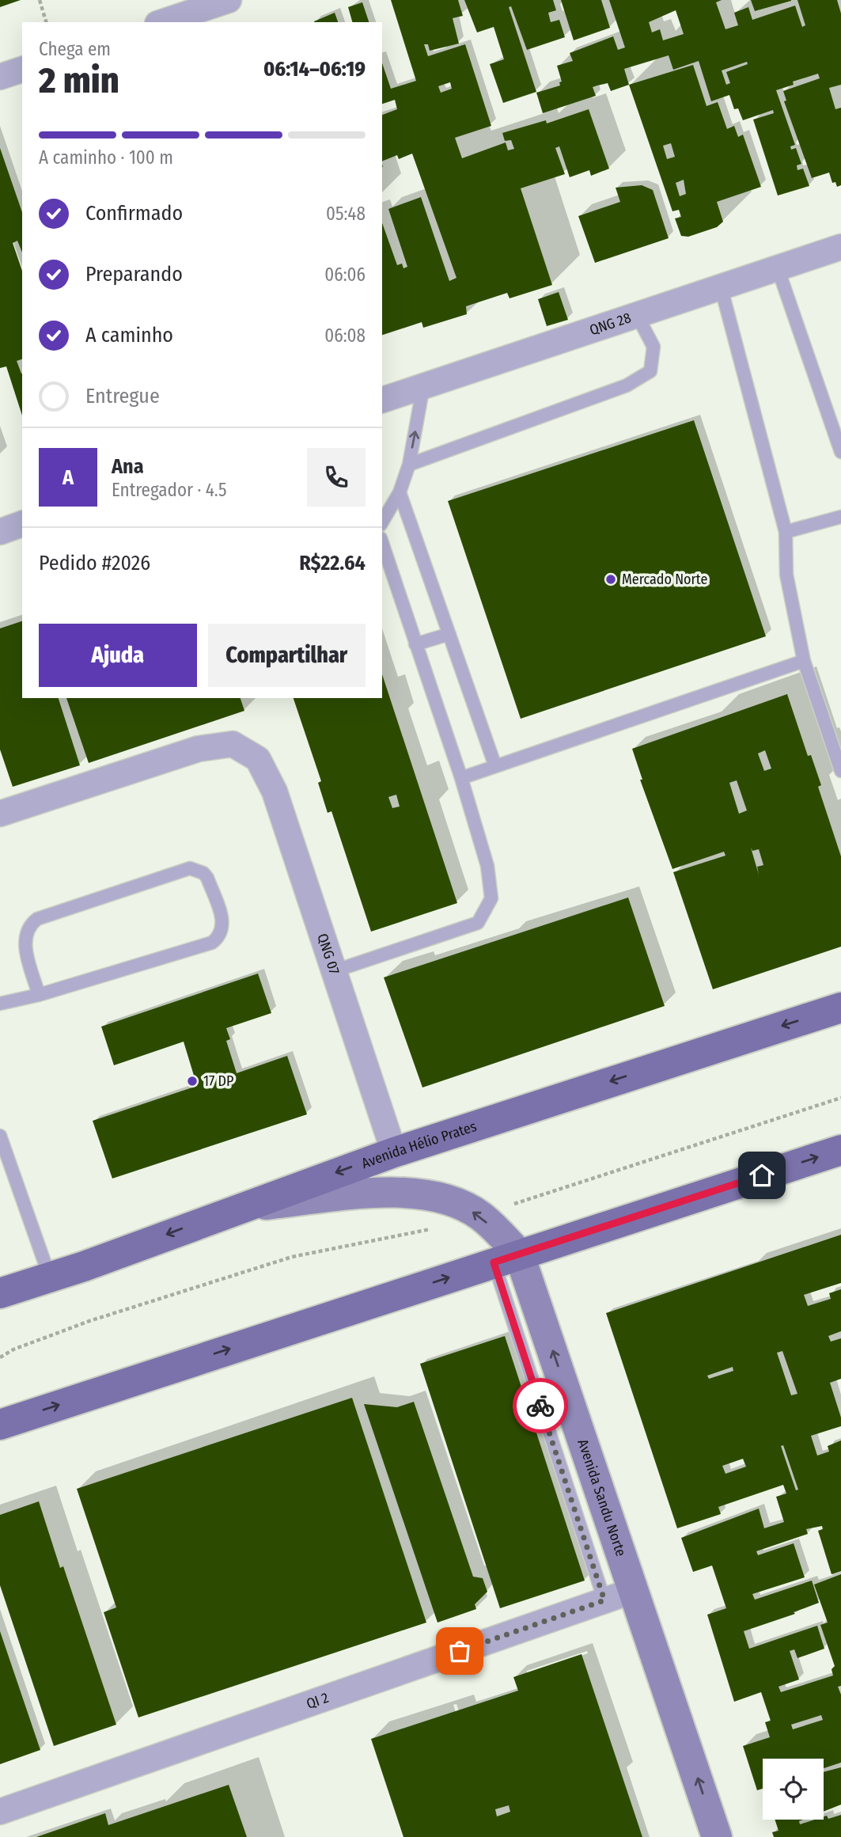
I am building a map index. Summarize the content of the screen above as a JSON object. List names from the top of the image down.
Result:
{
  "streets": {
    "main road": ["Avenida Hélio Prates", "Avenida Sandu Norte"],
    "street": ["QNG 28", "QNG 07", "QI 2"]
  },
  "crossings": [
    ["QNG 07", "Avenida Hélio Prates"],
    ["Avenida Hélio Prates", "Avenida Sandu Norte"],
    ["Avenida Sandu Norte", "QI 2"]
  ],
  "one_way": ["Avenida Sandu Norte"],
  "places": ["Mercado Norte", "17 DP"],
  "page": {
    "heading": ["2 min", "Chega em", "06:14–06:19"],
    "panel": [
      "Ana",
      "Entregador · 4.5",
      "Pedido #2026",
      "R$22.64"
    ],
    "bar": "A caminho · 100 m",
    "list": [
      ["Confirmado", "05:48"],
      ["Preparando", "06:06"],
      ["A caminho", "06:08"],
      "Entregue"
    ],
    "round": "A",
    "buttons": ["Ajuda", "Compartilhar"]
  }
}
